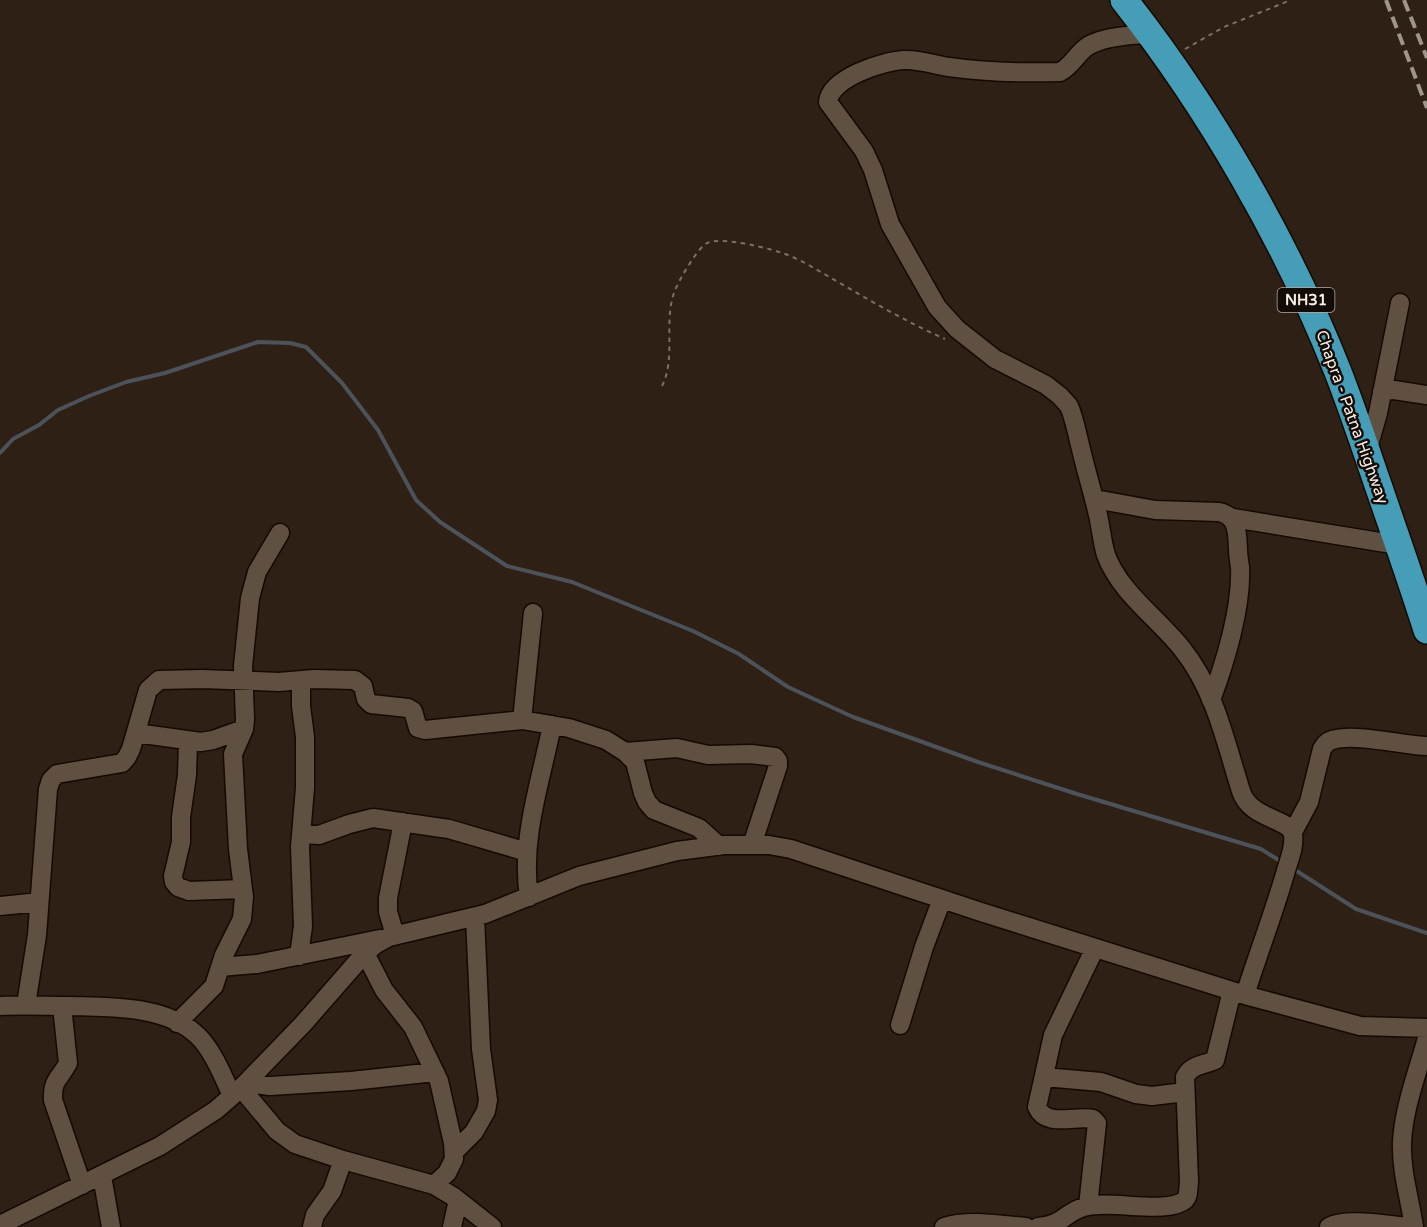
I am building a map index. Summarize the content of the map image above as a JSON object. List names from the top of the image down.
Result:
{
  "streets": {
    "highway": ["NH31", "Chapra - Patna Highway"]
  }
}
